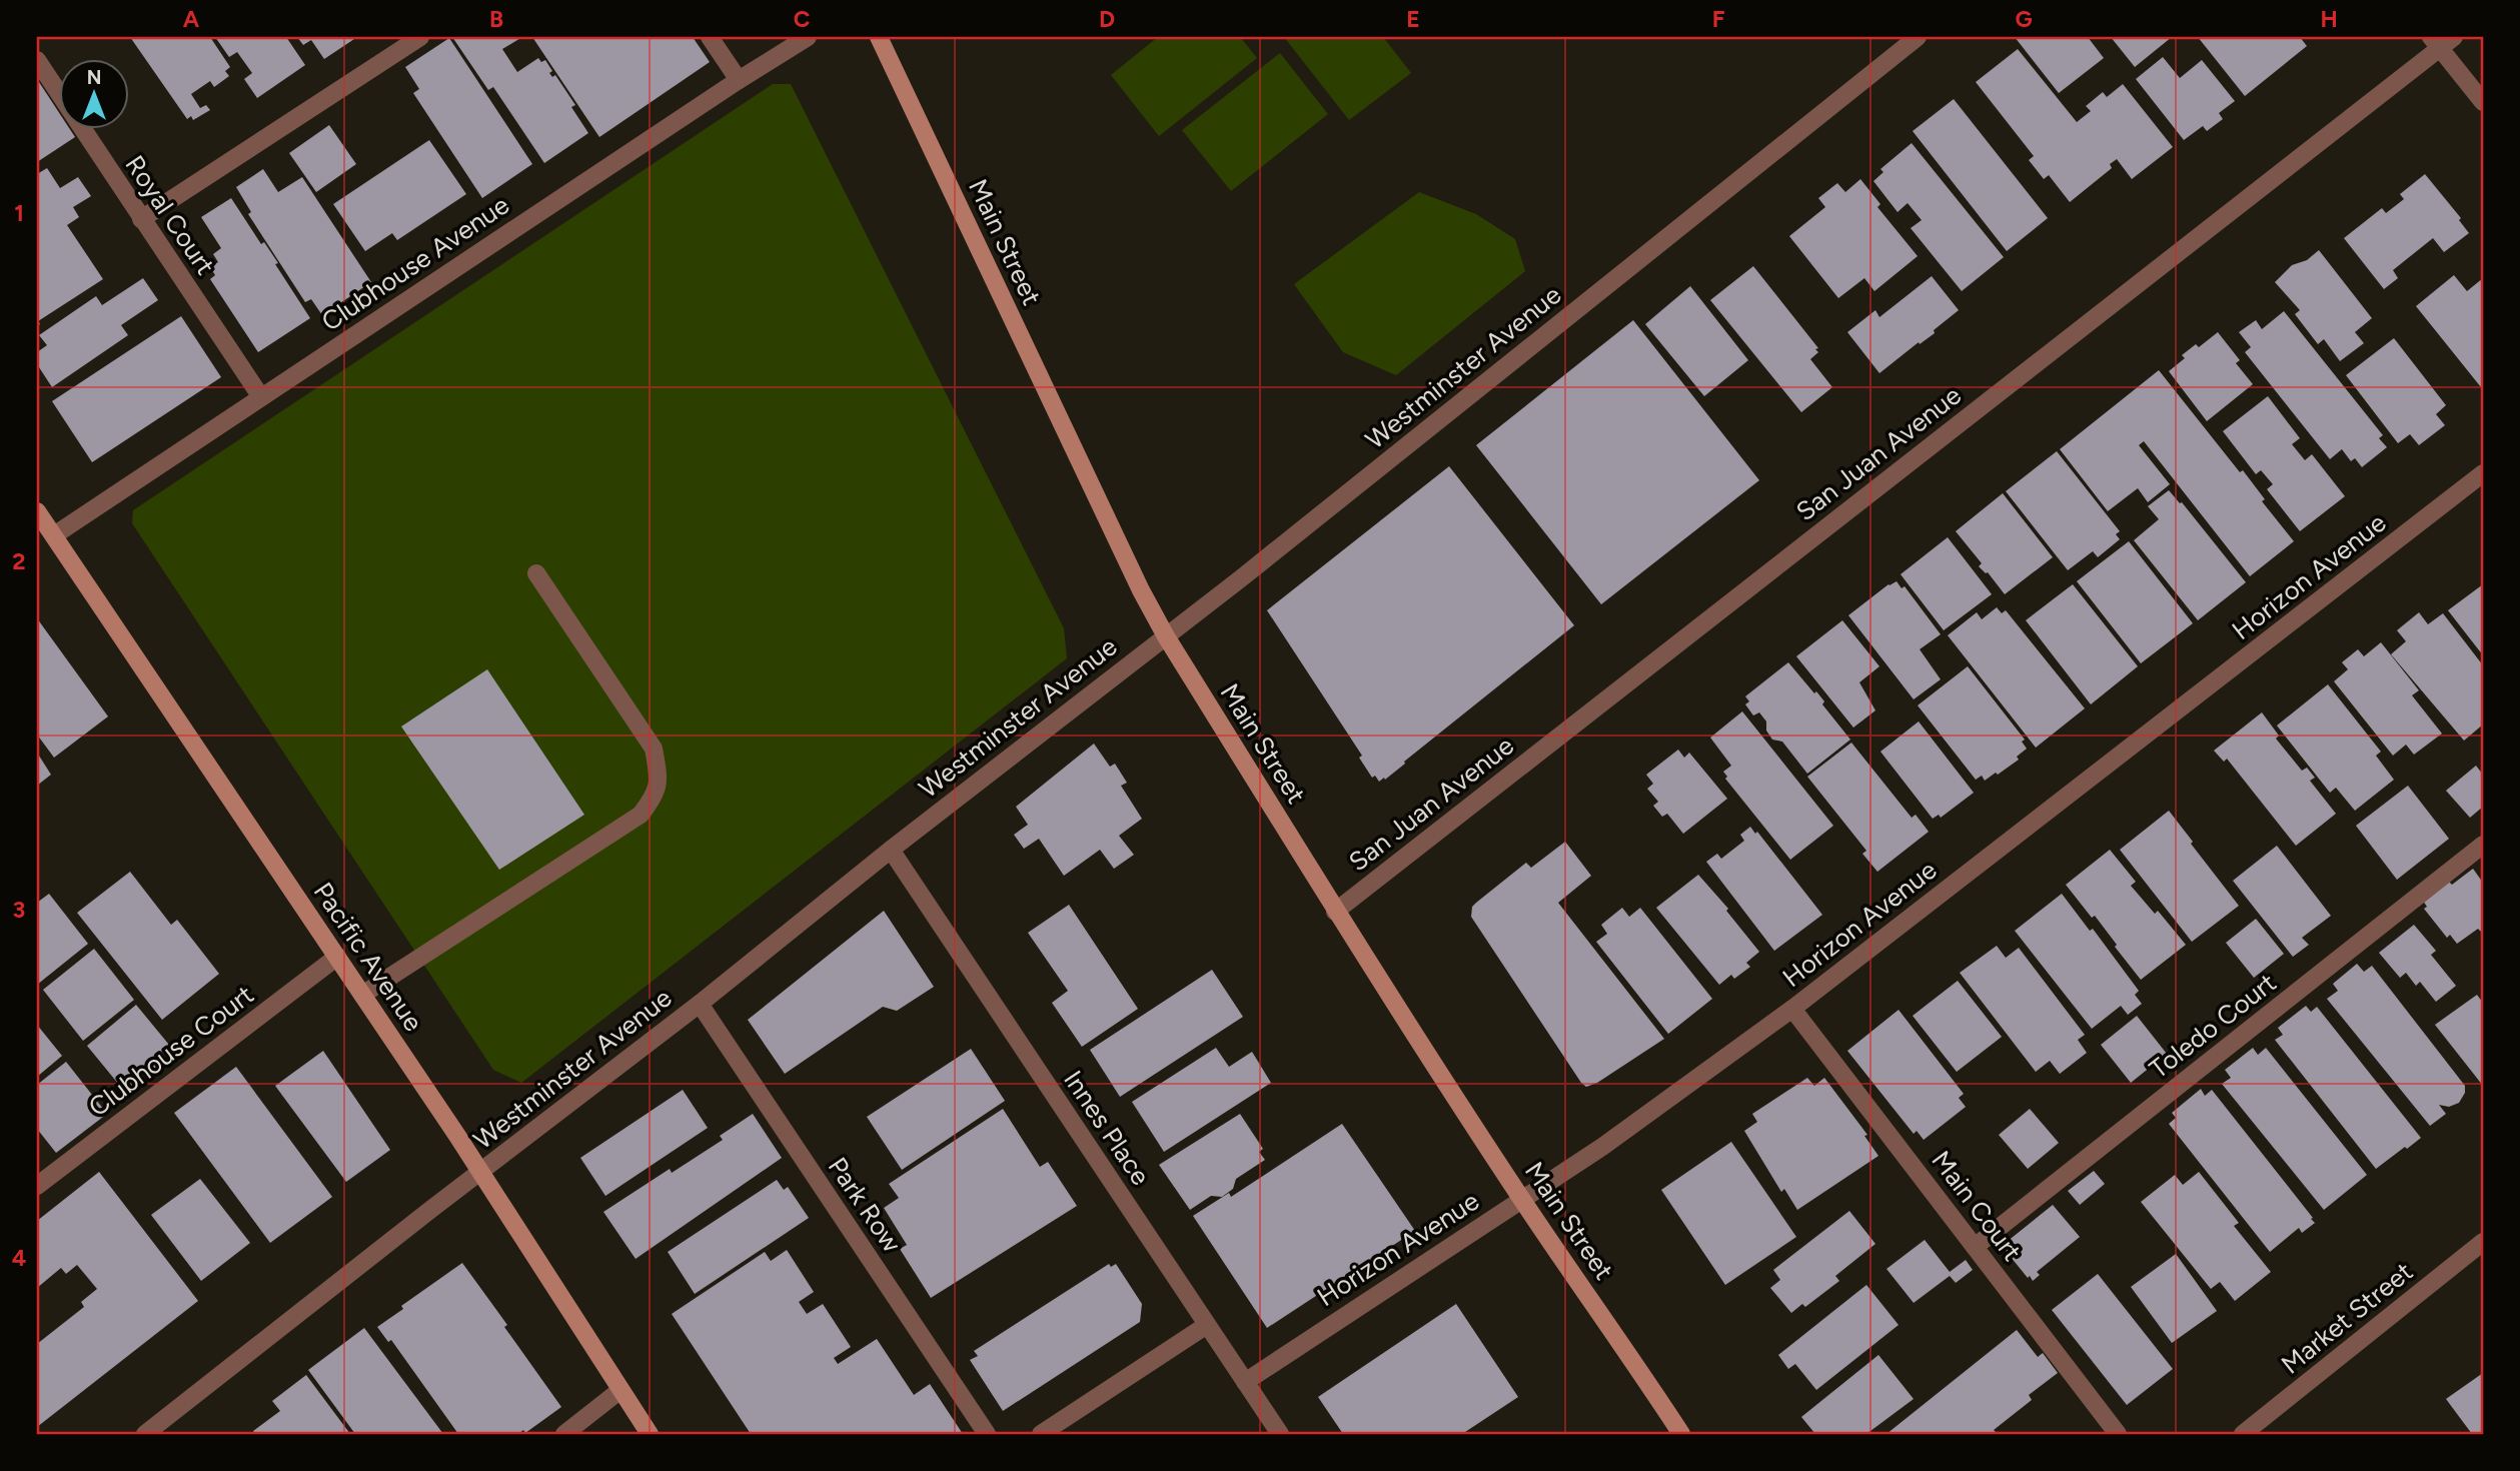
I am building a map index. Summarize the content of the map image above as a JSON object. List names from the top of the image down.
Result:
{
  "streets": {
    "street": [
      "Royal Court",
      "Main Street",
      "Clubhouse Avenue",
      "Westminster Avenue",
      "San Juan Avenue",
      "Horizon Avenue",
      "Pacific Avenue",
      "Toledo Court",
      "Clubhouse Court",
      "Innes Place",
      "Park Row",
      "Main Court",
      "Market Street"
    ]
  },
  "crossings": [
    ["Royal Court", "Clubhouse Avenue"],
    ["Main Street", "Westminster Avenue"],
    ["Main Street", "San Juan Avenue"],
    ["Main Street", "Horizon Avenue"],
    ["Clubhouse Avenue", "Pacific Avenue"],
    ["Westminster Avenue", "Pacific Avenue"],
    ["Westminster Avenue", "Innes Place"],
    ["Westminster Avenue", "Park Row"],
    ["Horizon Avenue", "Innes Place"],
    ["Horizon Avenue", "Main Court"],
    ["Pacific Avenue", "Clubhouse Court"],
    ["Toledo Court", "Main Court"]
  ],
  "north": "top",
  "grid": {
    "columns": [
      "A",
      "B",
      "C",
      "D",
      "E",
      "F",
      "G",
      "H"
    ],
    "rows": [
      "1",
      "2",
      "3",
      "4"
    ]
  }
}
